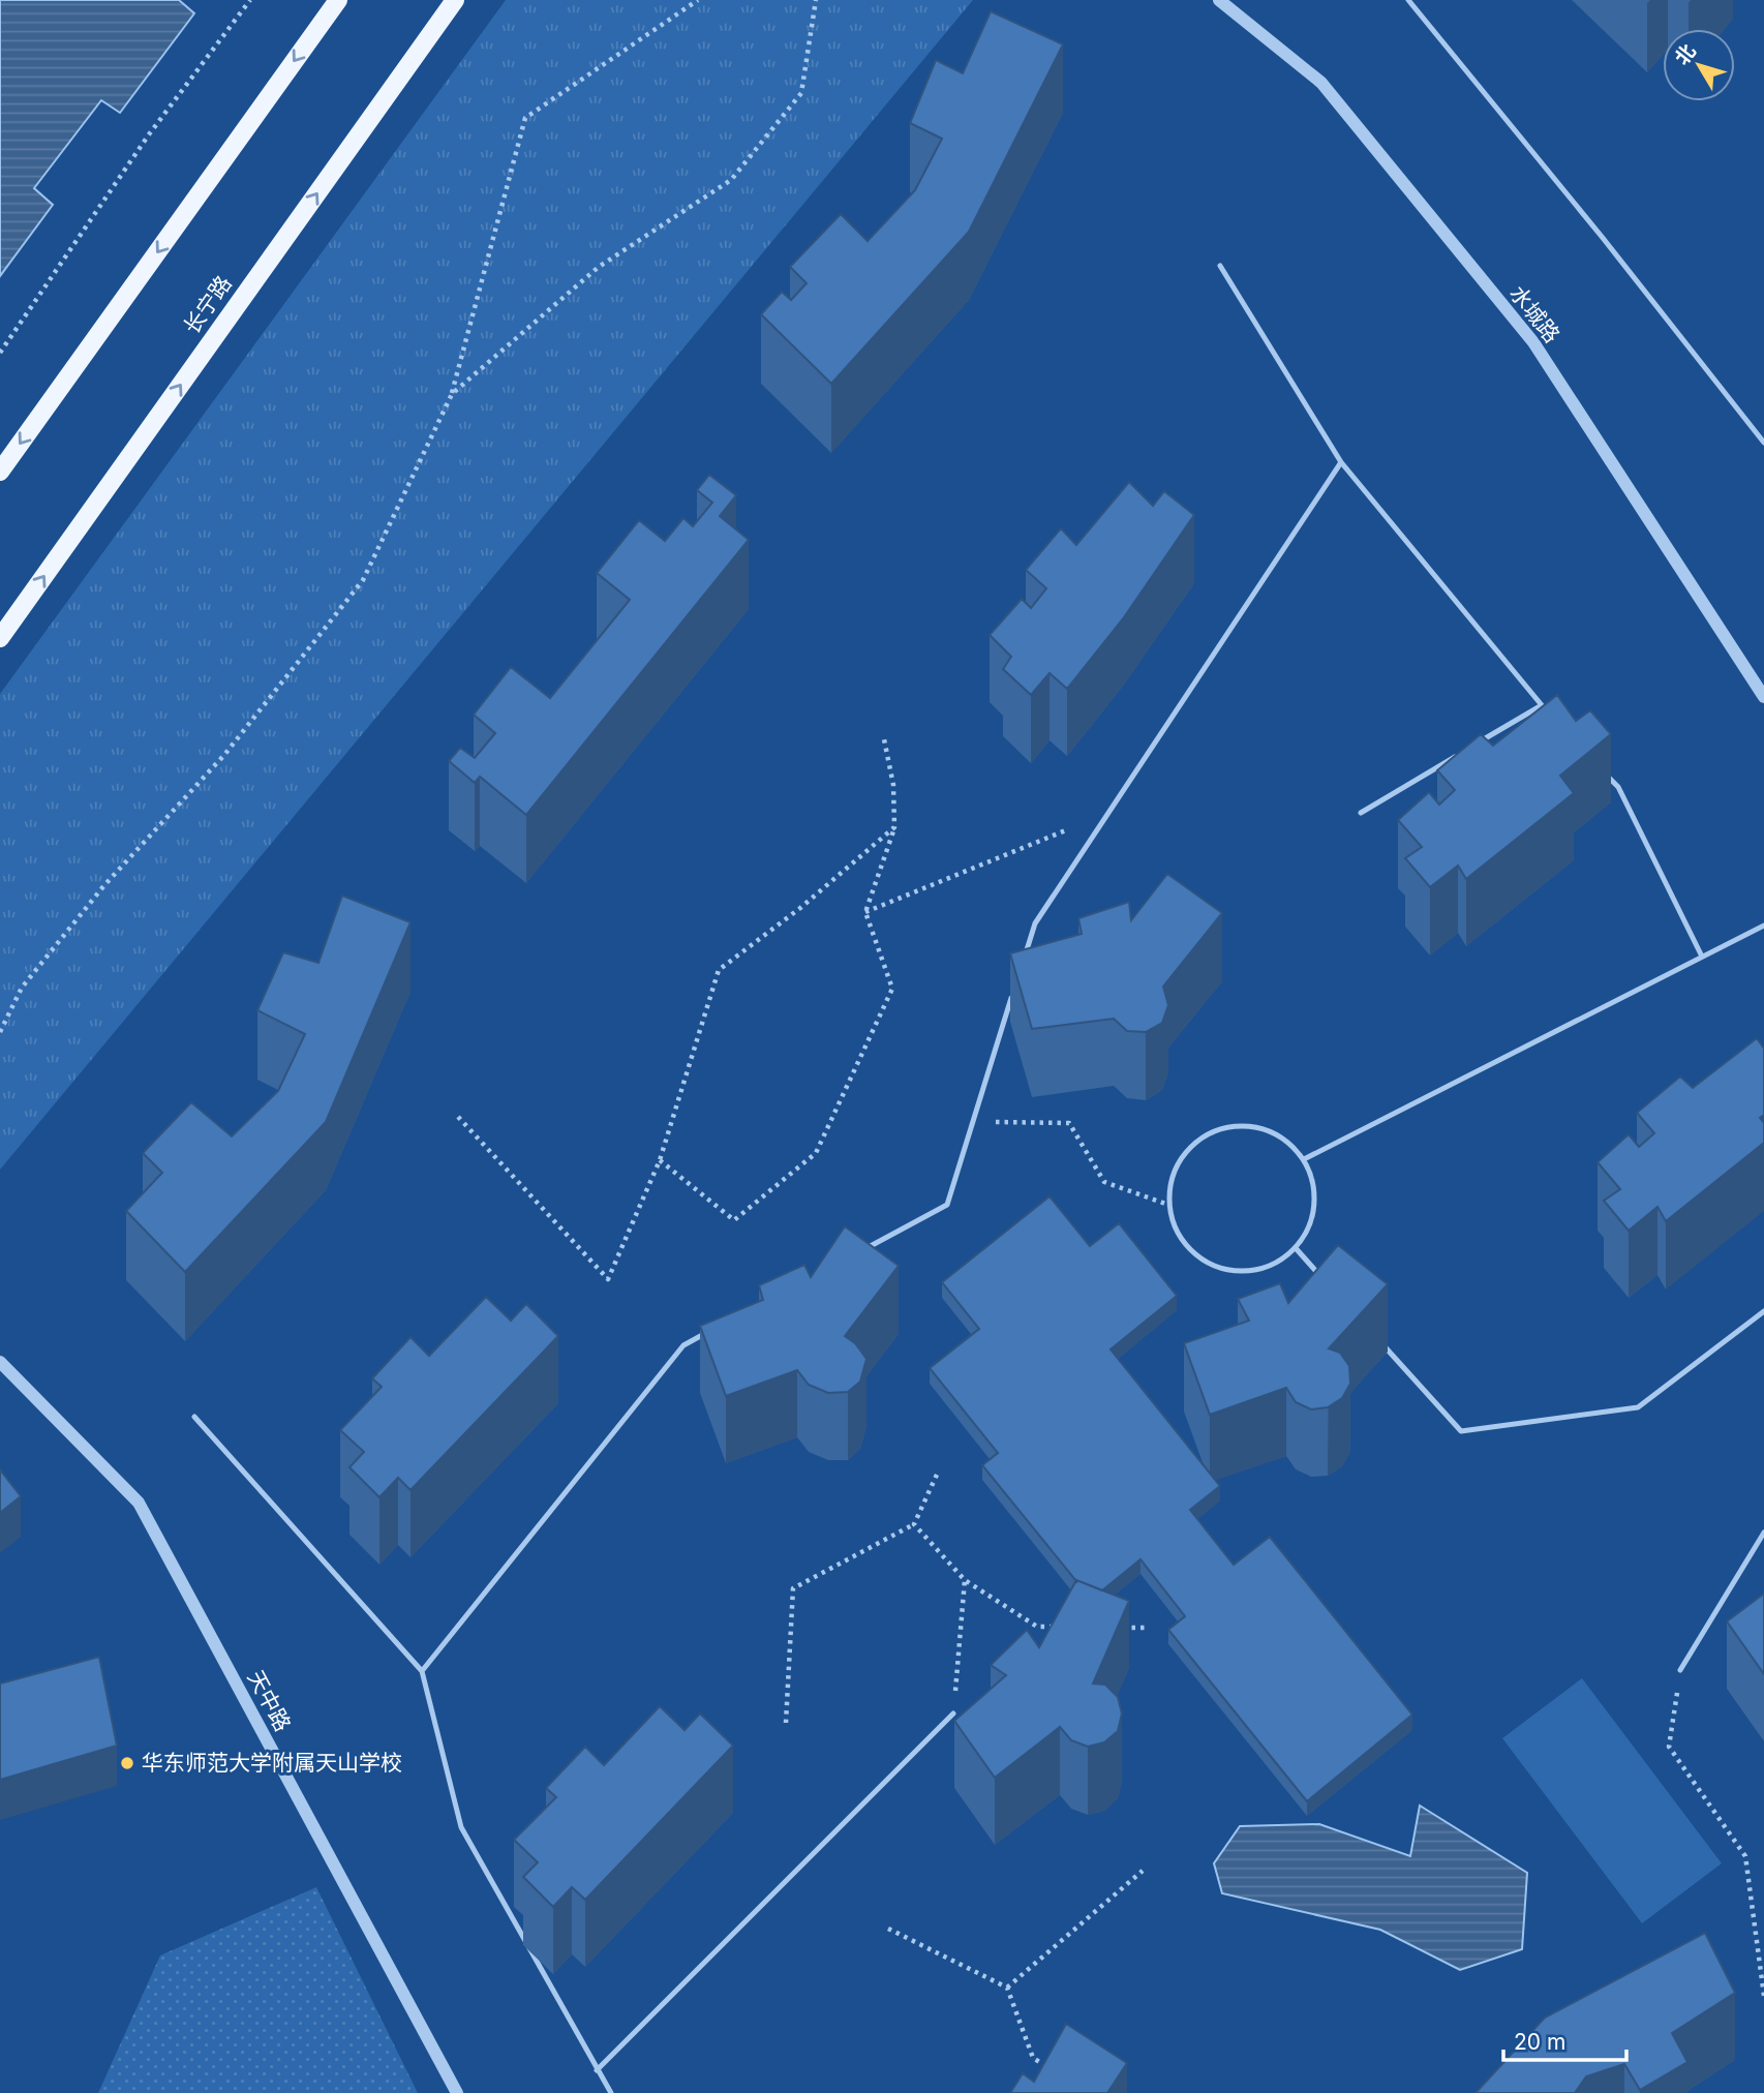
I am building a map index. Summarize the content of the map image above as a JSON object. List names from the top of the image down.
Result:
{
  "streets": {
    "main road": ["长宁路"],
    "street": ["水城路", "天中路"]
  },
  "places": ["华东师范大学附属天山学校"],
  "scale_bar": "20 m",
  "north": "top left"
}
